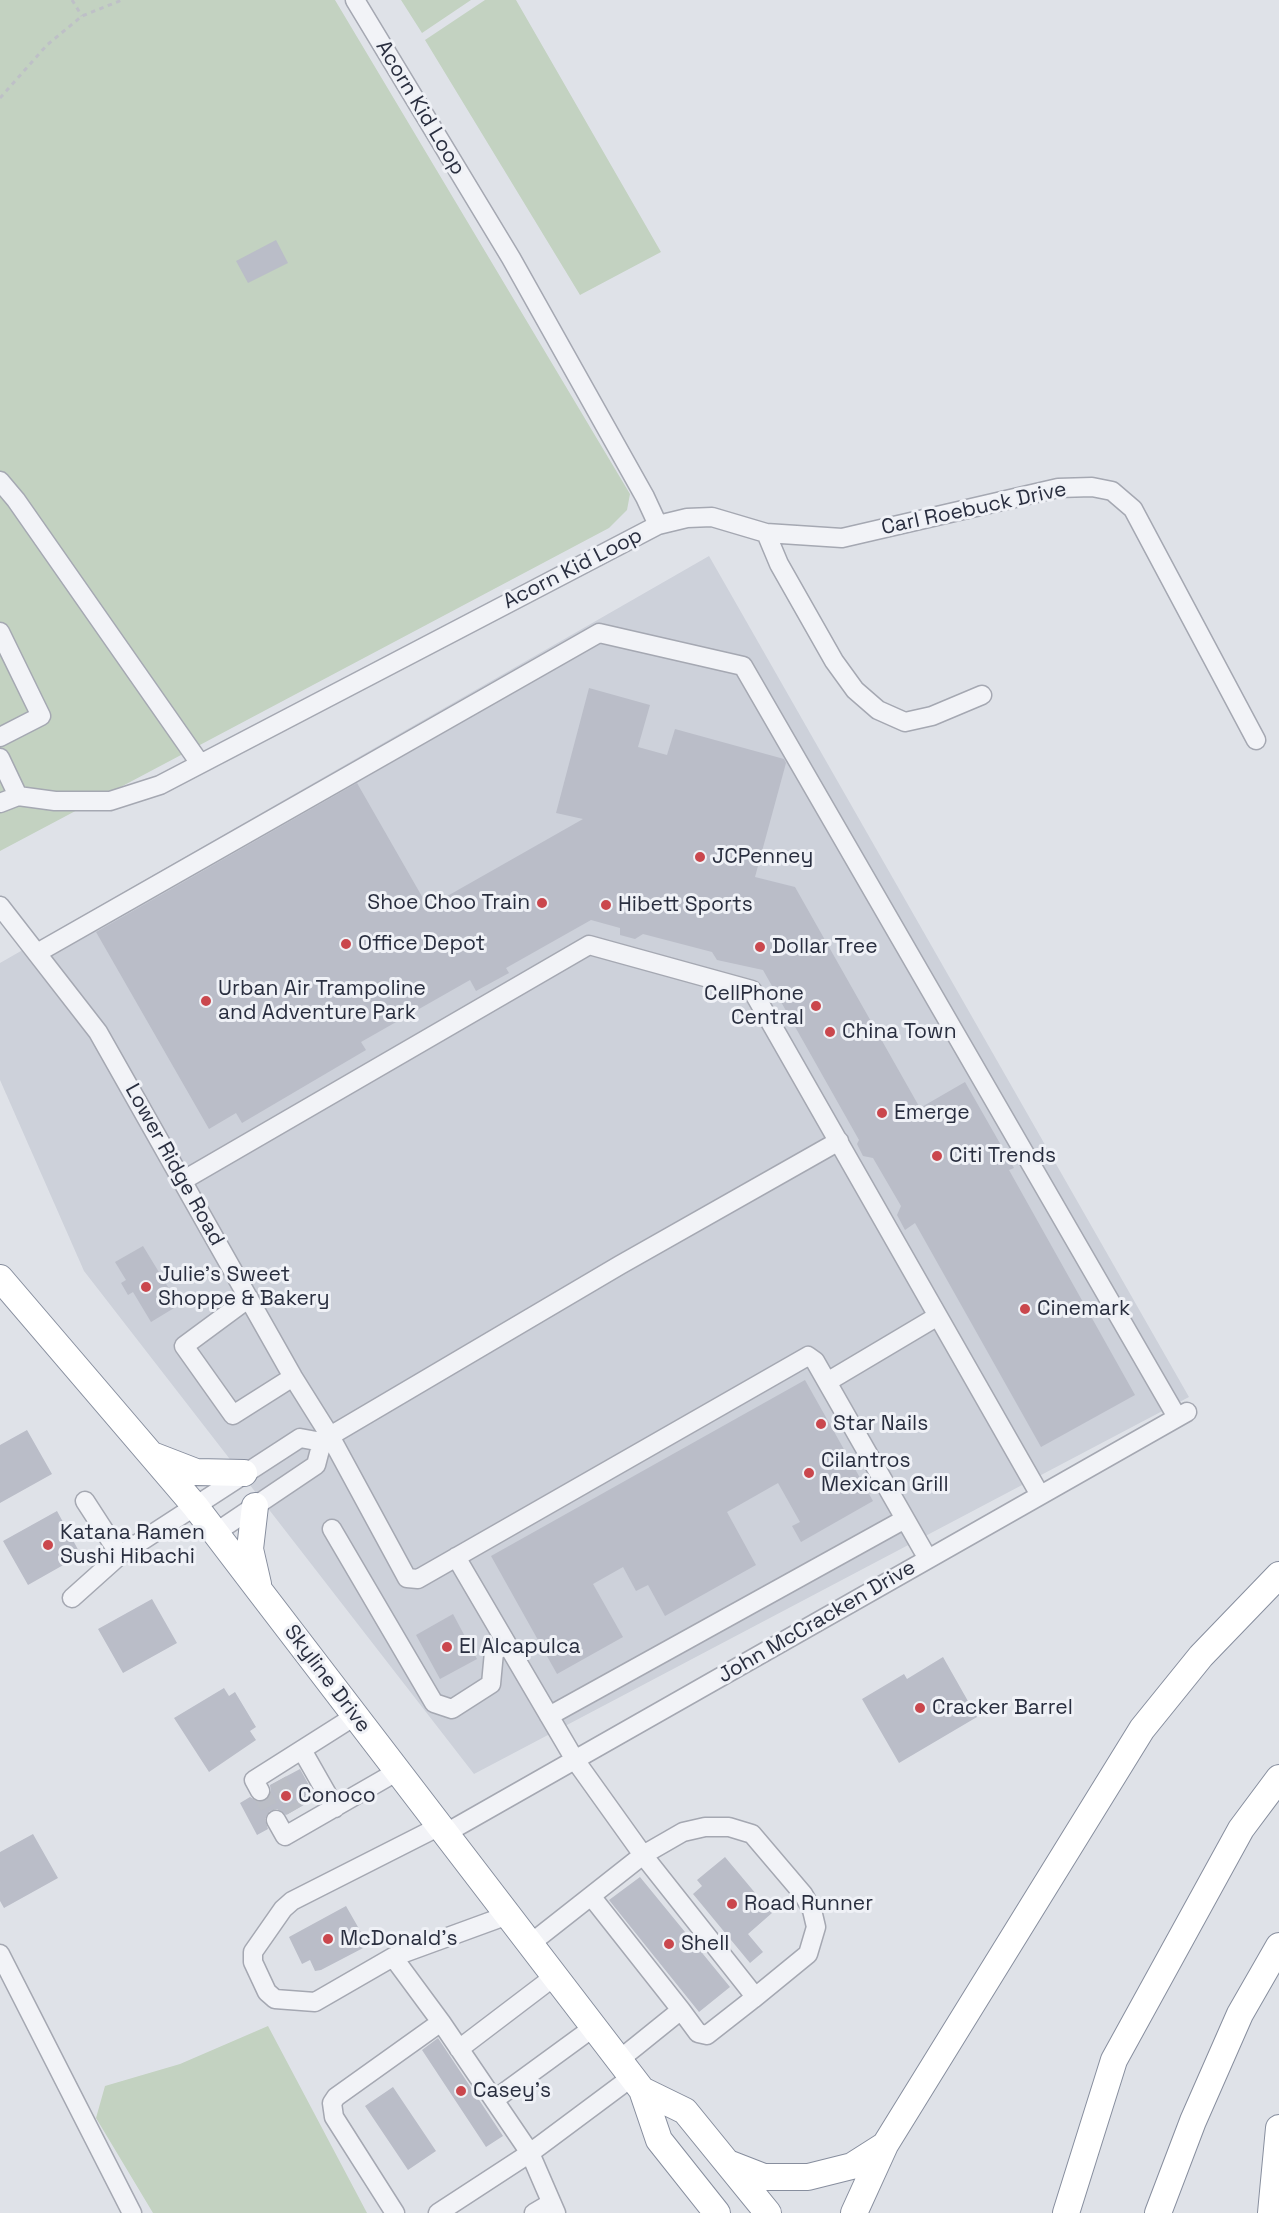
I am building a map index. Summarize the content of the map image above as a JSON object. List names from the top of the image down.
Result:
{
  "streets": {
    "highway": ["Skyline Drive"],
    "street": [
      "Acorn Kid Loop",
      "Carl Roebuck Drive",
      "Lower Ridge Road",
      "John McCracken Drive"
    ]
  },
  "crossings": [
    ["Acorn Kid Loop", "Carl Roebuck Drive"],
    ["Lower Ridge Road", "John McCracken Drive"],
    ["John McCracken Drive", "Skyline Drive"]
  ],
  "places": [
    "JCPenney",
    "Shoe Choo Train",
    "Hibett Sports",
    "Office Depot",
    "Dollar Tree",
    "Urban Air Trampoline and Adventure Park",
    "CellPhone Central",
    "China Town",
    "Emerge",
    "Citi Trends",
    "Julie's Sweet Shoppe & Bakery",
    "Cinemark",
    "Star Nails",
    "Cilantros Mexican Grill",
    "Katana Ramen Sushi Hibachi",
    "El Alcapulca",
    "Cracker Barrel",
    "Conoco",
    "Road Runner",
    "McDonald's",
    "Shell",
    "Casey's"
  ]
}
